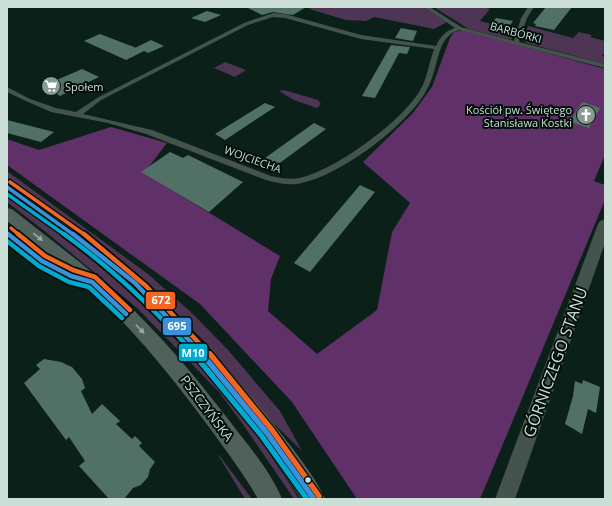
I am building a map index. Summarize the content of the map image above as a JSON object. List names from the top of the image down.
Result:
{
  "streets": {
    "main road": ["PSZCZYŃSKA"],
    "street": ["BARBÓRKI", "WOJCIECHA", "GÓRNICZEGO STANU"]
  },
  "crossings": [
    ["BARBÓRKI", "WOJCIECHA"]
  ],
  "places": {
    "supermarket": ["Społem"],
    "church": ["Kościół pw. Świętego Stanisława Kostki"]
  },
  "lines": ["transit line 672", "transit line 695", "transit line M10"]
}
